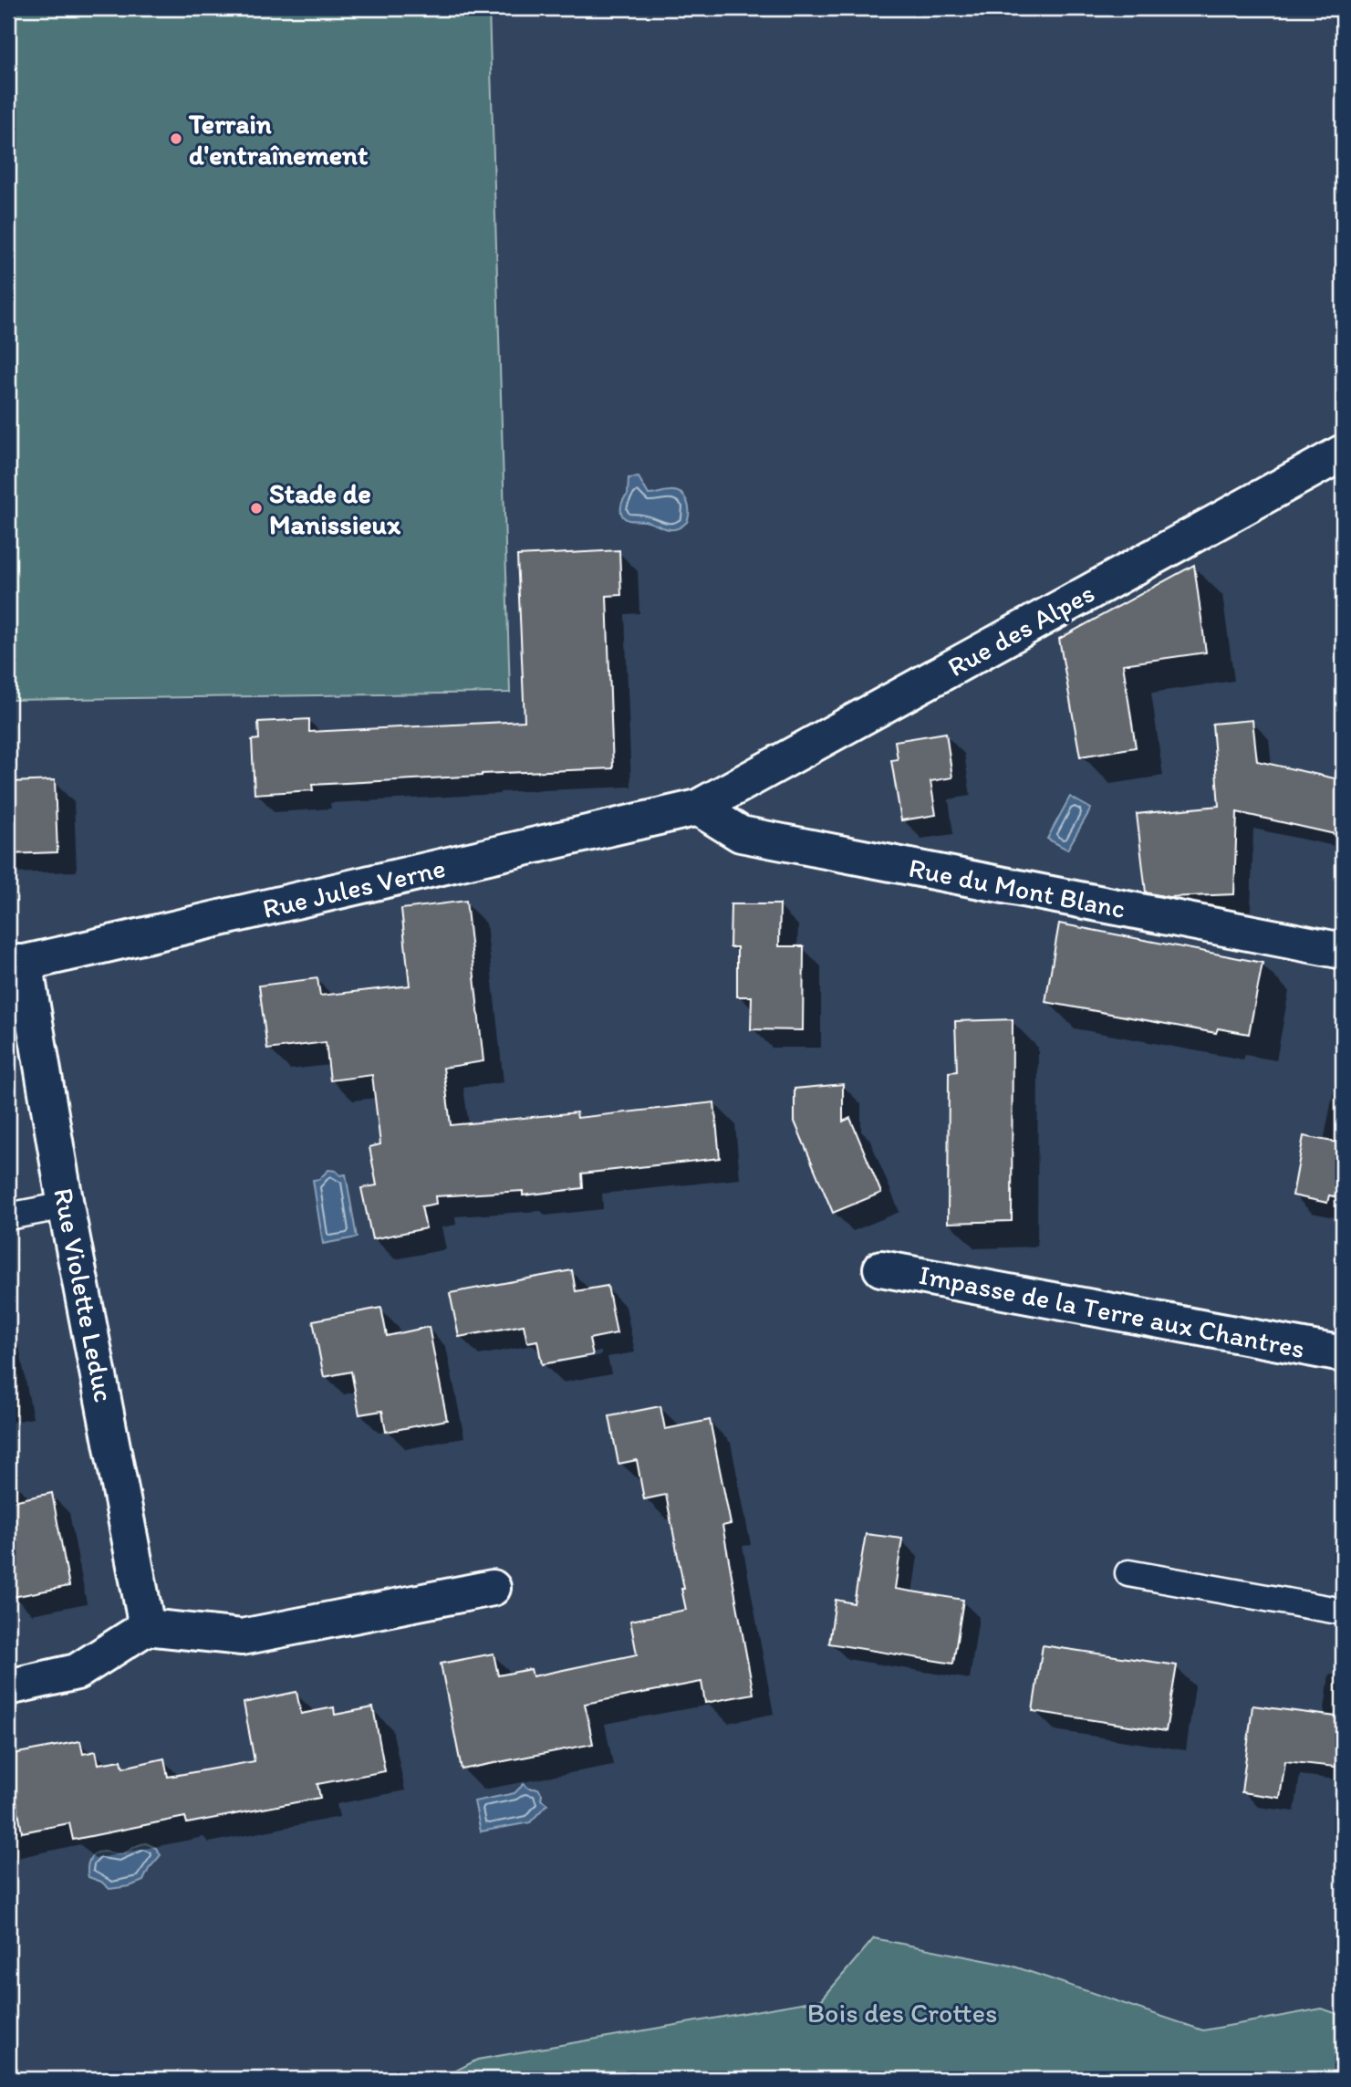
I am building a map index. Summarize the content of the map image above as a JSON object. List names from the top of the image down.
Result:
{
  "streets": {
    "street": [
      "Rue des Alpes",
      "Rue Jules Verne",
      "Rue du Mont Blanc",
      "Rue Violette Leduc",
      "Impasse de la Terre aux Chantres"
    ]
  },
  "crossings": [
    ["Rue des Alpes", "Rue Jules Verne"],
    ["Rue des Alpes", "Rue du Mont Blanc"],
    ["Rue Jules Verne", "Rue du Mont Blanc"],
    ["Rue Jules Verne", "Rue Violette Leduc"]
  ],
  "parks": ["Bois des Crottes"],
  "places": ["Terrain d'entraînement", "Stade de Manissieux"]
}
